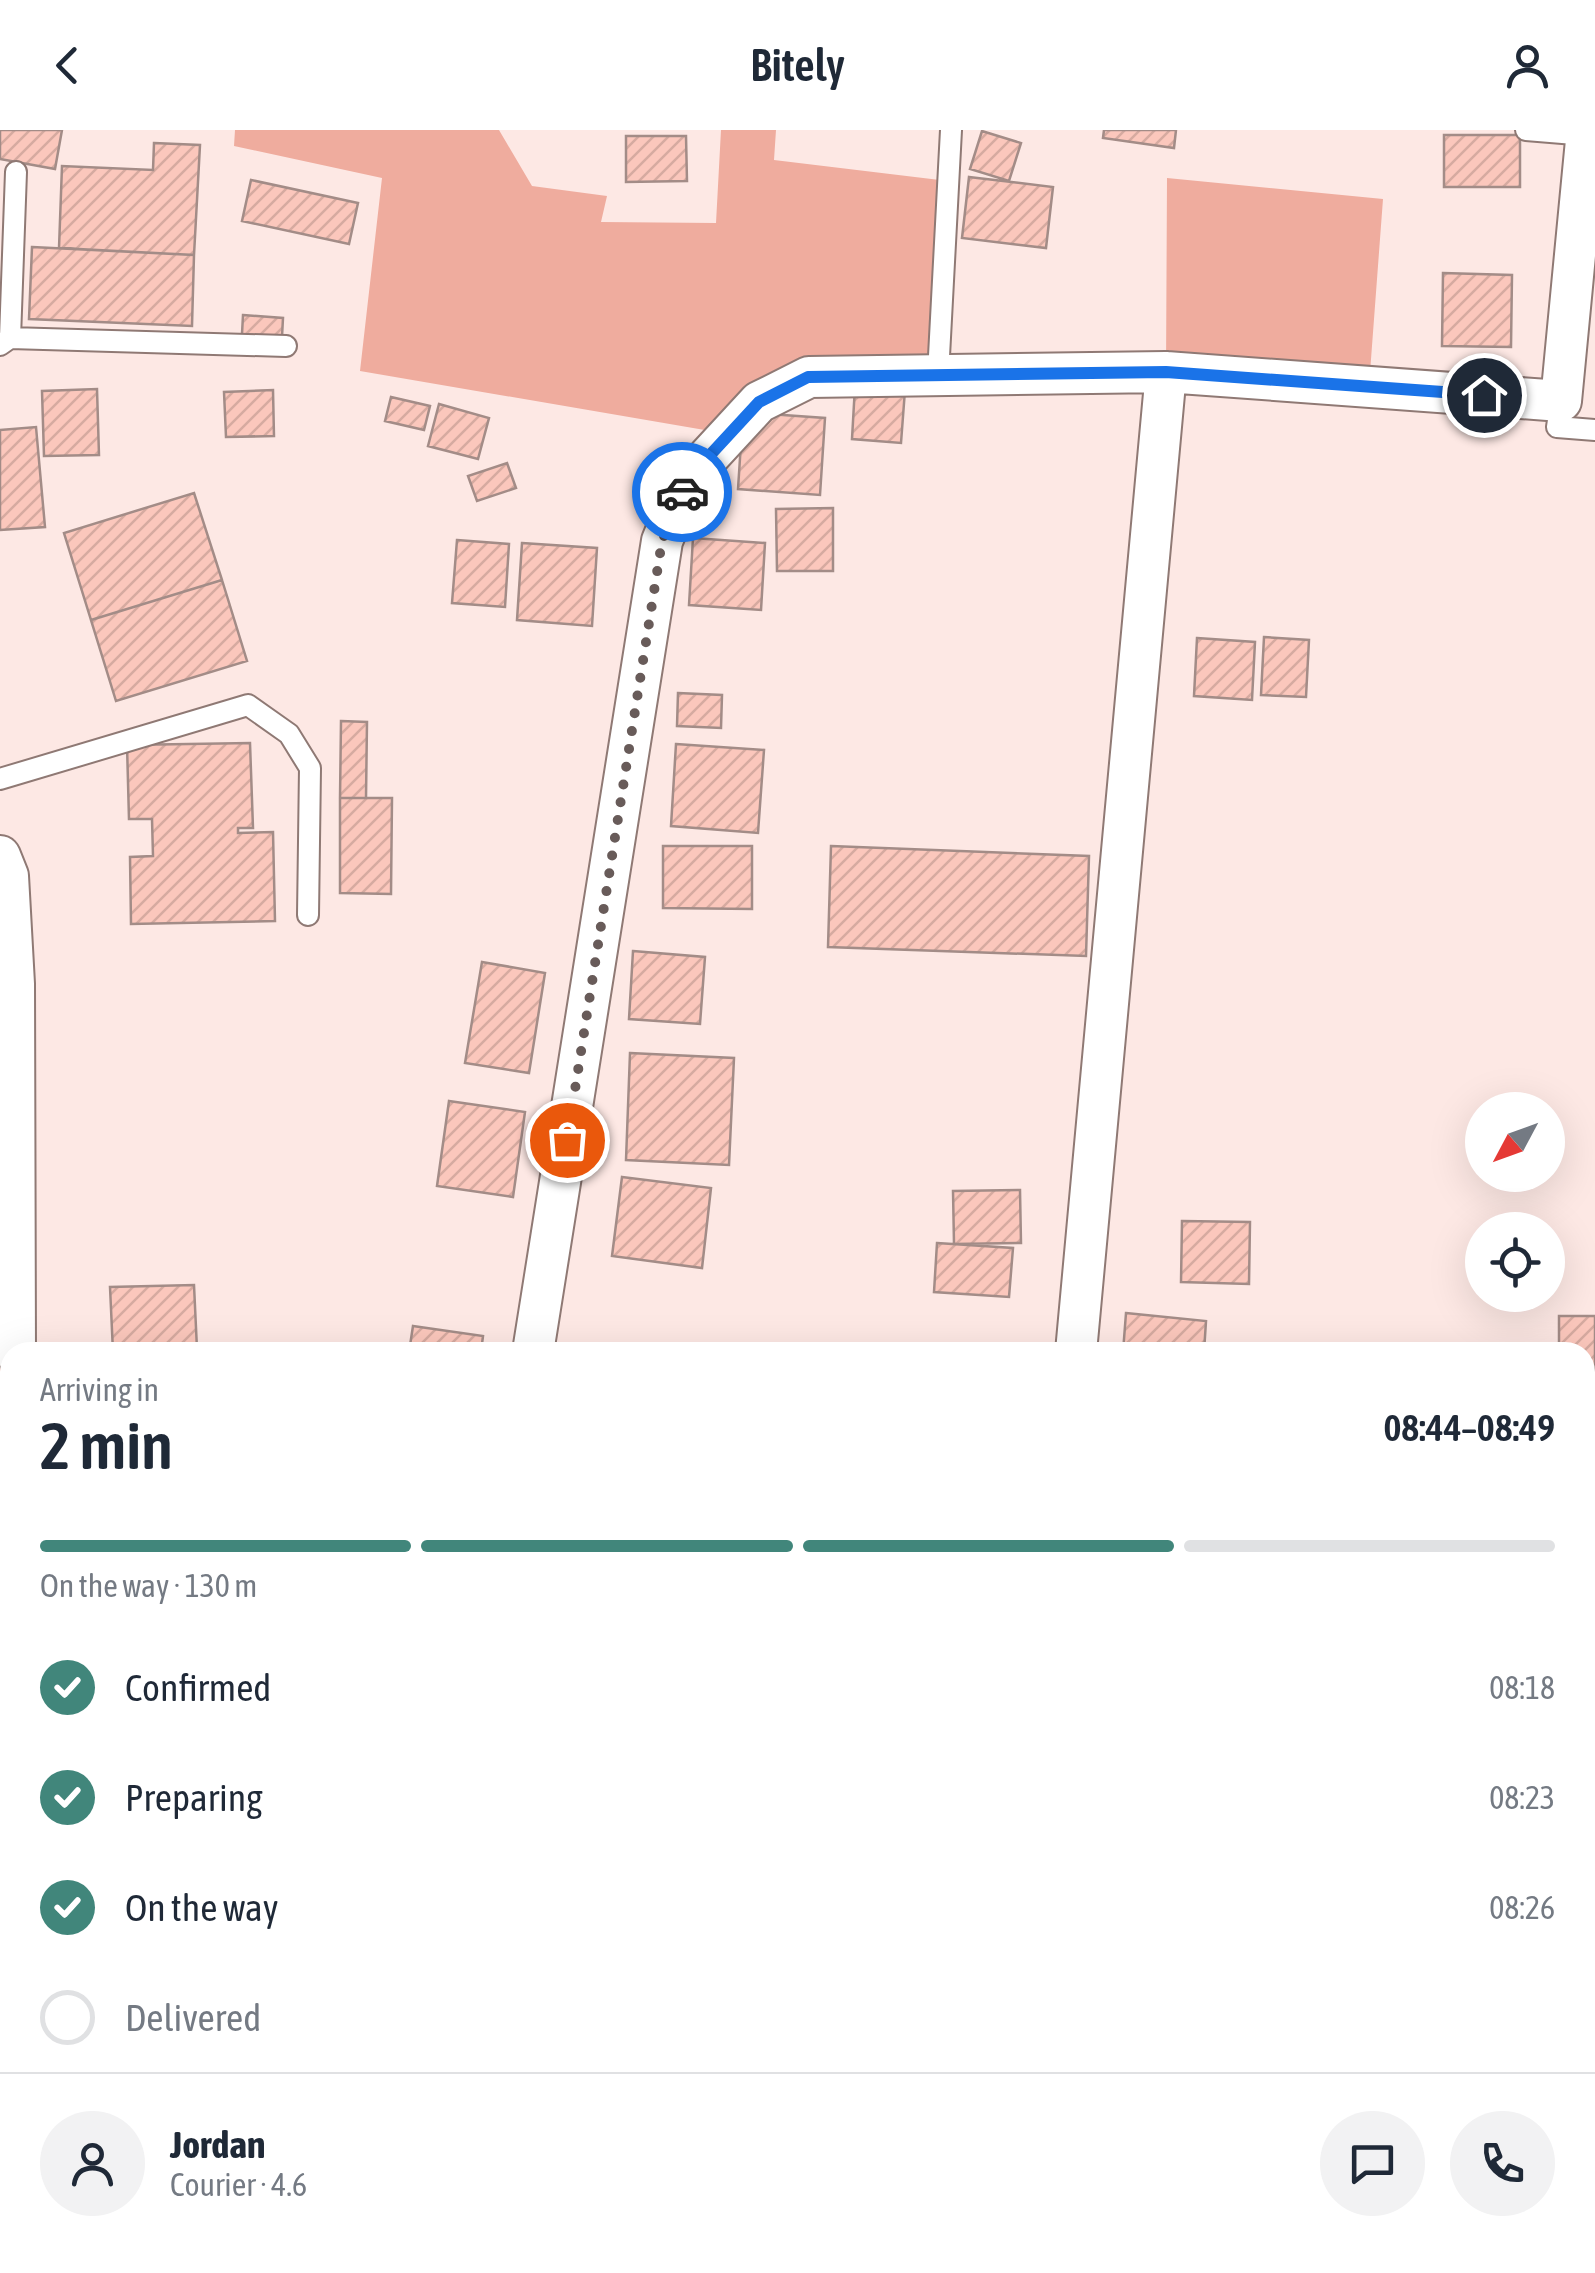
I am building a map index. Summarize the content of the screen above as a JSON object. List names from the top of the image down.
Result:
{
  "north": "bottom left",
  "page": {
    "header": "Bitely",
    "heading": ["2 min", "Arriving in", "08:44–08:49"],
    "panel": ["Jordan", "Courier · 4.6"],
    "bar": "On the way · 130 m",
    "list": [
      ["Confirmed", "08:18"],
      ["Preparing", "08:23"],
      ["On the way", "08:26"],
      "Delivered"
    ]
  }
}
